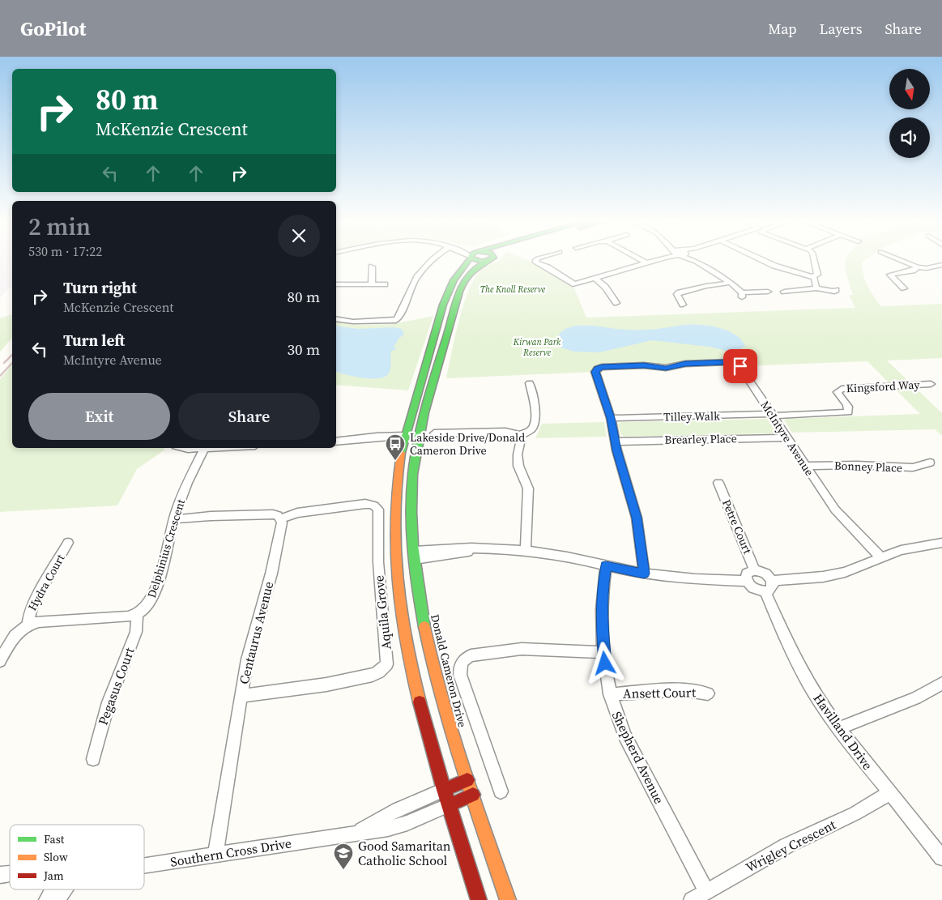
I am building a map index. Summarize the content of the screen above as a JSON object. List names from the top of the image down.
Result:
{
  "streets": {
    "street": [
      "Kingsford Way",
      "Tilley Walk",
      "McIntyre Avenue",
      "Brearley Place",
      "Bonney Place",
      "Petre Court",
      "Delphinius Crescent",
      "Hydra Court",
      "Aquila Grove",
      "Centaurus Avenue",
      "Donald Cameron Drive",
      "Pegasus Court",
      "Ansett Court",
      "Havilland Drive",
      "Shepherd Avenue",
      "Wrigley Crescent",
      "Southern Cross Drive"
    ]
  },
  "crossings": [
    ["Kingsford Way", "Tilley Walk"],
    ["Kingsford Way", "McIntyre Avenue"],
    ["Tilley Walk", "McIntyre Avenue"],
    ["McIntyre Avenue", "Brearley Place"],
    ["McIntyre Avenue", "Bonney Place"],
    ["Delphinius Crescent", "Pegasus Court"],
    ["Aquila Grove", "Centaurus Avenue"],
    ["Centaurus Avenue", "Southern Cross Drive"],
    ["Donald Cameron Drive", "Southern Cross Drive"],
    ["Ansett Court", "Shepherd Avenue"],
    ["Havilland Drive", "Wrigley Crescent"],
    ["Shepherd Avenue", "Wrigley Crescent"]
  ],
  "parks": ["The Knoll Reserve", "Kirwan Park Reserve"],
  "places": {
    "bus stop": ["Lakeside Drive/Donald Cameron Drive"],
    "school or university": ["Good Samaritan Catholic School"]
  },
  "legend": ["Fast", "Slow", "Jam"],
  "north": "bottom",
  "page": {
    "header": "GoPilot",
    "nav": ["Map", "Layers", "Share"],
    "turn": ["80 m", "McKenzie Crescent"],
    "heading": ["2 min", "530 m · 17:22"],
    "list": [
      {
        "name": "Turn right",
        "note": "McKenzie Crescent",
        "value": "80 m"
      },
      {
        "name": "Turn left",
        "note": "McIntyre Avenue",
        "value": "30 m"
      }
    ],
    "buttons": ["Exit", "Share"]
  }
}
